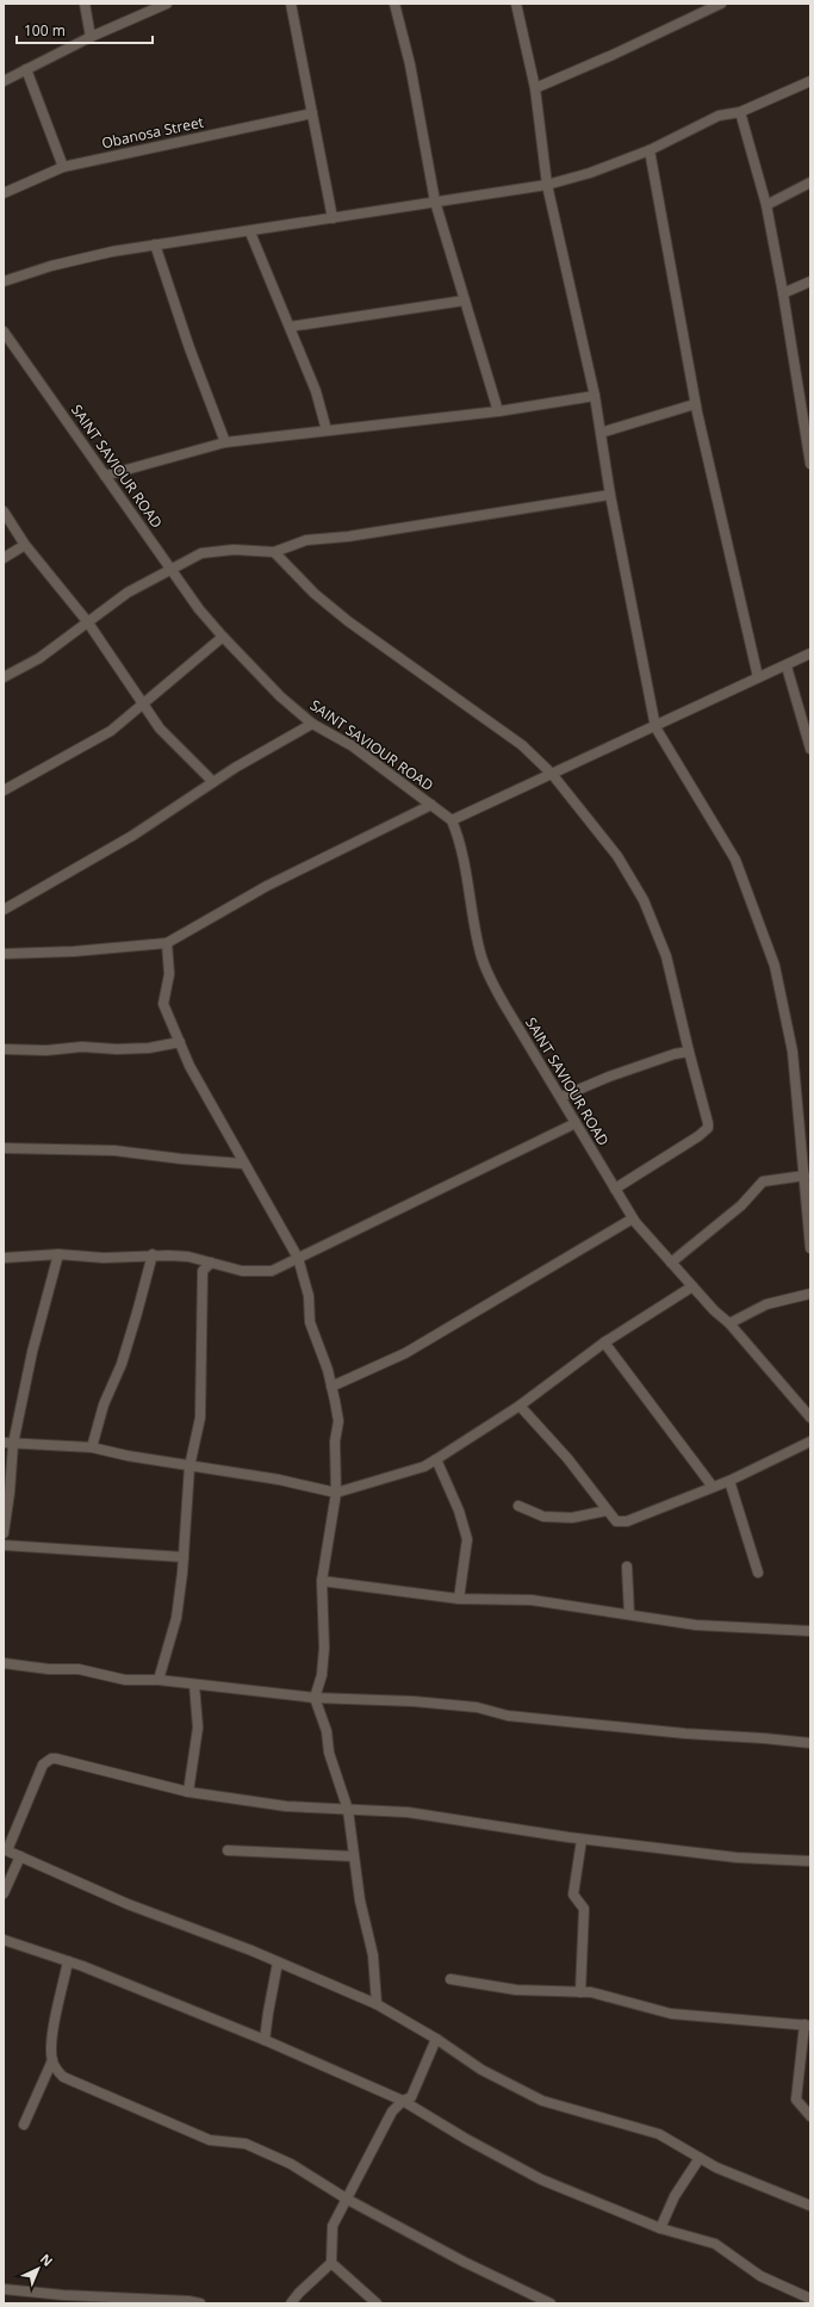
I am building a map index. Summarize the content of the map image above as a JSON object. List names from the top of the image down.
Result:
{
  "streets": {
    "street": ["Obanosa Street", "SAINT SAVIOUR ROAD"]
  },
  "scale_bar": "100 m",
  "north": "top right"
}
